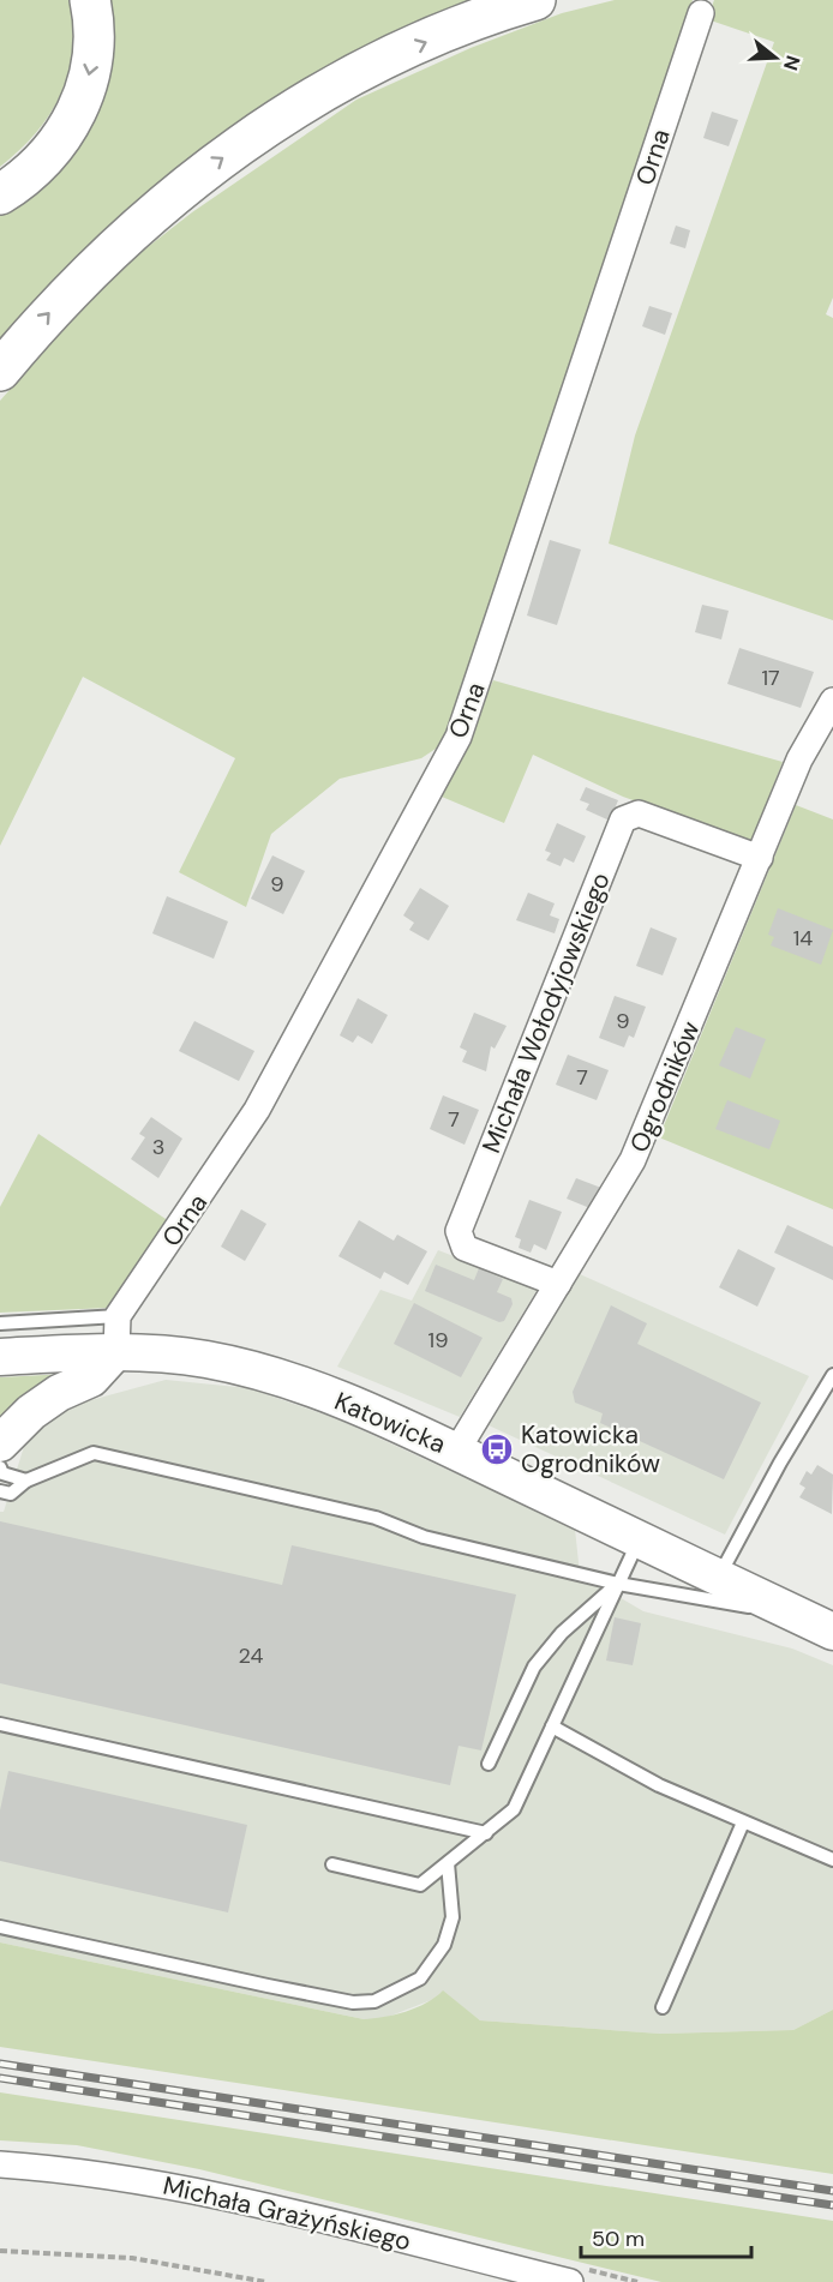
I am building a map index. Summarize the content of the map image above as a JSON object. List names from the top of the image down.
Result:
{
  "streets": {
    "street": [
      "Orna",
      "Michała Wołodyjowskiego",
      "Ogrodników",
      "Katowicka",
      "Michała Grażyńskiego"
    ]
  },
  "crossings": [
    ["Orna", "Katowicka"],
    ["Michała Wołodyjowskiego", "Ogrodników"],
    ["Ogrodników", "Katowicka"]
  ],
  "places": {
    "bus stop": ["Katowicka Ogrodników"]
  },
  "house_numbers": [
    "17",
    "9",
    "14",
    "9",
    "7",
    "7",
    "3",
    "19",
    "24"
  ],
  "scale_bar": "50 m",
  "north": "right"
}
